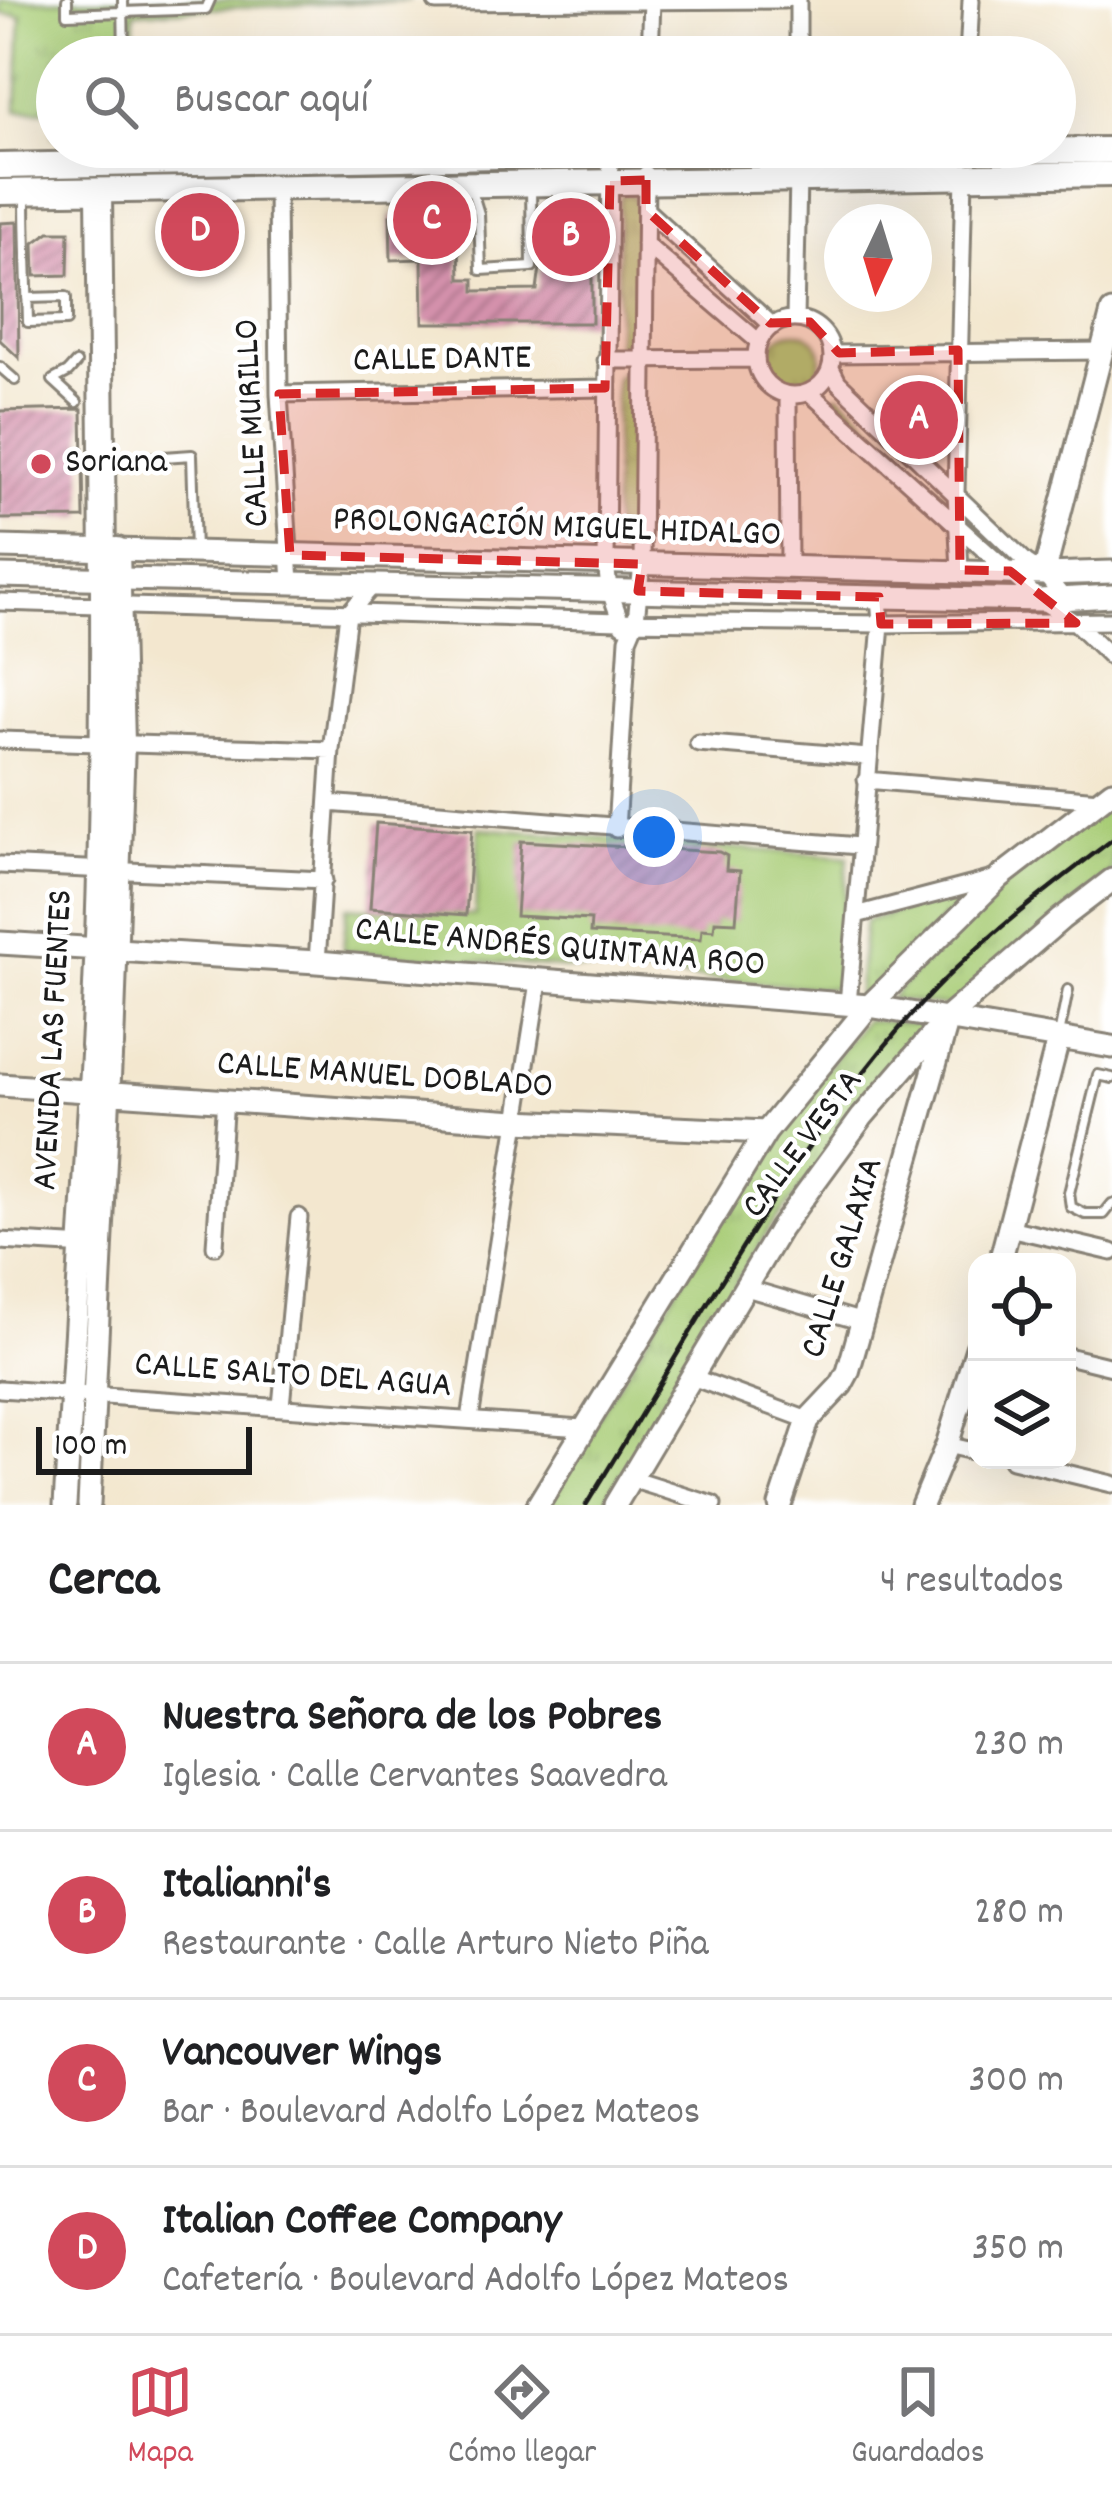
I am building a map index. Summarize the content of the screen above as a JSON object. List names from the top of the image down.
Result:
{
  "streets": {
    "main road": [
      "PROLONGACIÓN MIGUEL HIDALGO",
      "CALLE ANDRÉS QUINTANA ROO",
      "AVENIDA LAS FUENTES",
      "CALLE MANUEL DOBLADO",
      "CALLE VESTA",
      "CALLE GALAXIA"
    ],
    "street": ["CALLE DANTE", "CALLE MURILLO", "CALLE SALTO DEL AGUA"]
  },
  "crossings": [
    ["CALLE DANTE", "CALLE MURILLO"],
    ["CALLE MURILLO", "PROLONGACIÓN MIGUEL HIDALGO"],
    ["PROLONGACIÓN MIGUEL HIDALGO", "AVENIDA LAS FUENTES"],
    ["CALLE ANDRÉS QUINTANA ROO", "AVENIDA LAS FUENTES"],
    ["CALLE ANDRÉS QUINTANA ROO", "CALLE VESTA"],
    ["CALLE ANDRÉS QUINTANA ROO", "CALLE GALAXIA"],
    ["AVENIDA LAS FUENTES", "CALLE MANUEL DOBLADO"],
    ["AVENIDA LAS FUENTES", "CALLE SALTO DEL AGUA"],
    ["CALLE VESTA", "CALLE GALAXIA"]
  ],
  "places": ["Soriana"],
  "scale_bar": "100 m",
  "north": "bottom",
  "page": {
    "search": "Buscar aquí",
    "pins": [
      "C",
      "D",
      "B",
      "A"
    ],
    "scale": "100 m",
    "heading": ["Cerca", "4 resultados"],
    "list": [
      {
        "mark": "A",
        "name": "Nuestra Señora de los Pobres",
        "note": "Iglesia · Calle Cervantes Saavedra",
        "value": "230 m"
      },
      {
        "mark": "B",
        "name": "Italianni's",
        "note": "Restaurante · Calle Arturo Nieto Piña",
        "value": "280 m"
      },
      {
        "mark": "C",
        "name": "Vancouver Wings",
        "note": "Bar · Boulevard Adolfo López Mateos",
        "value": "300 m"
      },
      {
        "mark": "D",
        "name": "Italian Coffee Company",
        "note": "Cafetería · Boulevard Adolfo López Mateos",
        "value": "350 m"
      }
    ],
    "nav": ["Mapa", "Cómo llegar", "Guardados"]
  }
}
